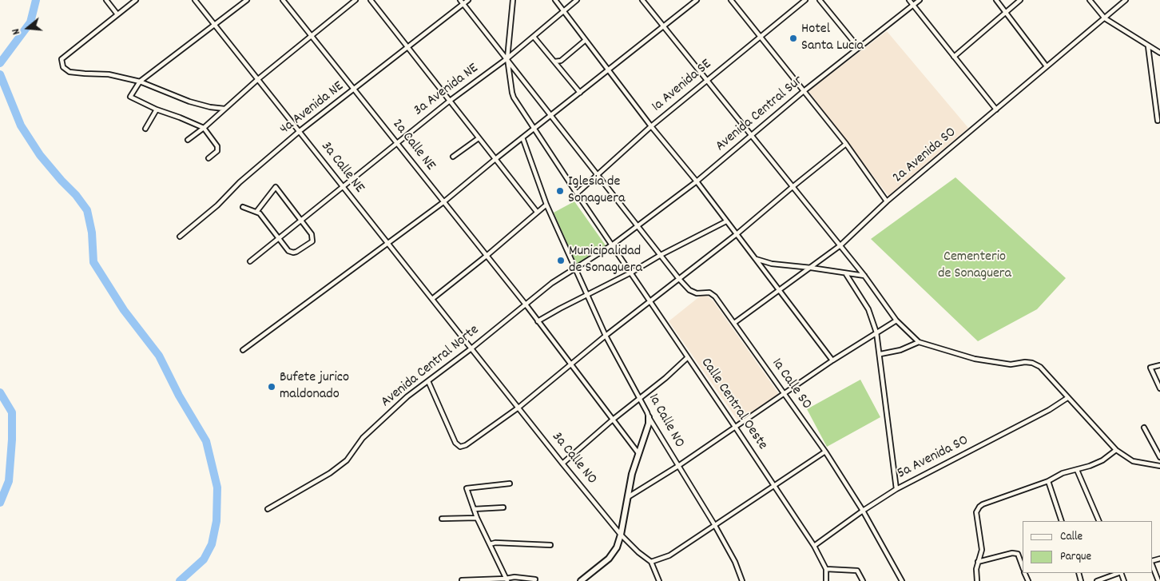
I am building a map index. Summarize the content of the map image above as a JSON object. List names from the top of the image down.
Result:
{
  "streets": {
    "street": [
      "1a Avenida SE",
      "3a Avenida NE",
      "4a Avenida NE",
      "Avenida Central Sur",
      "2a Calle NE",
      "2a Avenida SO",
      "3a Calle NE",
      "Avenida Central Norte",
      "1a Calle SO",
      "Calle Central Oeste",
      "1a Calle NO",
      "5a Avenida SO",
      "3a Calle NO"
    ]
  },
  "crossings": [
    ["1a Avenida SE", "1a Calle SO"],
    ["1a Avenida SE", "Calle Central Oeste"],
    ["3a Avenida NE", "2a Calle NE"],
    ["3a Avenida NE", "3a Calle NE"],
    ["3a Avenida NE", "1a Calle SO"],
    ["3a Avenida NE", "Calle Central Oeste"],
    ["4a Avenida NE", "2a Calle NE"],
    ["4a Avenida NE", "3a Calle NE"],
    ["4a Avenida NE", "1a Calle SO"],
    ["Avenida Central Sur", "Avenida Central Norte"],
    ["Avenida Central Sur", "1a Calle SO"],
    ["Avenida Central Sur", "Calle Central Oeste"],
    ["2a Calle NE", "Avenida Central Norte"],
    ["2a Avenida SO", "1a Calle SO"],
    ["3a Calle NE", "Avenida Central Norte"],
    ["3a Calle NE", "3a Calle NO"],
    ["Avenida Central Norte", "Calle Central Oeste"],
    ["Avenida Central Norte", "1a Calle NO"],
    ["Avenida Central Norte", "3a Calle NO"],
    ["1a Calle SO", "Calle Central Oeste"],
    ["1a Calle SO", "5a Avenida SO"],
    ["Calle Central Oeste", "5a Avenida SO"]
  ],
  "parks": ["Cementerio de Sonaguera"],
  "places": [
    "Hotel Santa Lucia",
    "Iglesia de Sonaguera",
    "Municipalidad de Sonaguera",
    "Bufete jurico maldonado"
  ],
  "legend": ["Calle", "Parque"],
  "north": "left"
}
